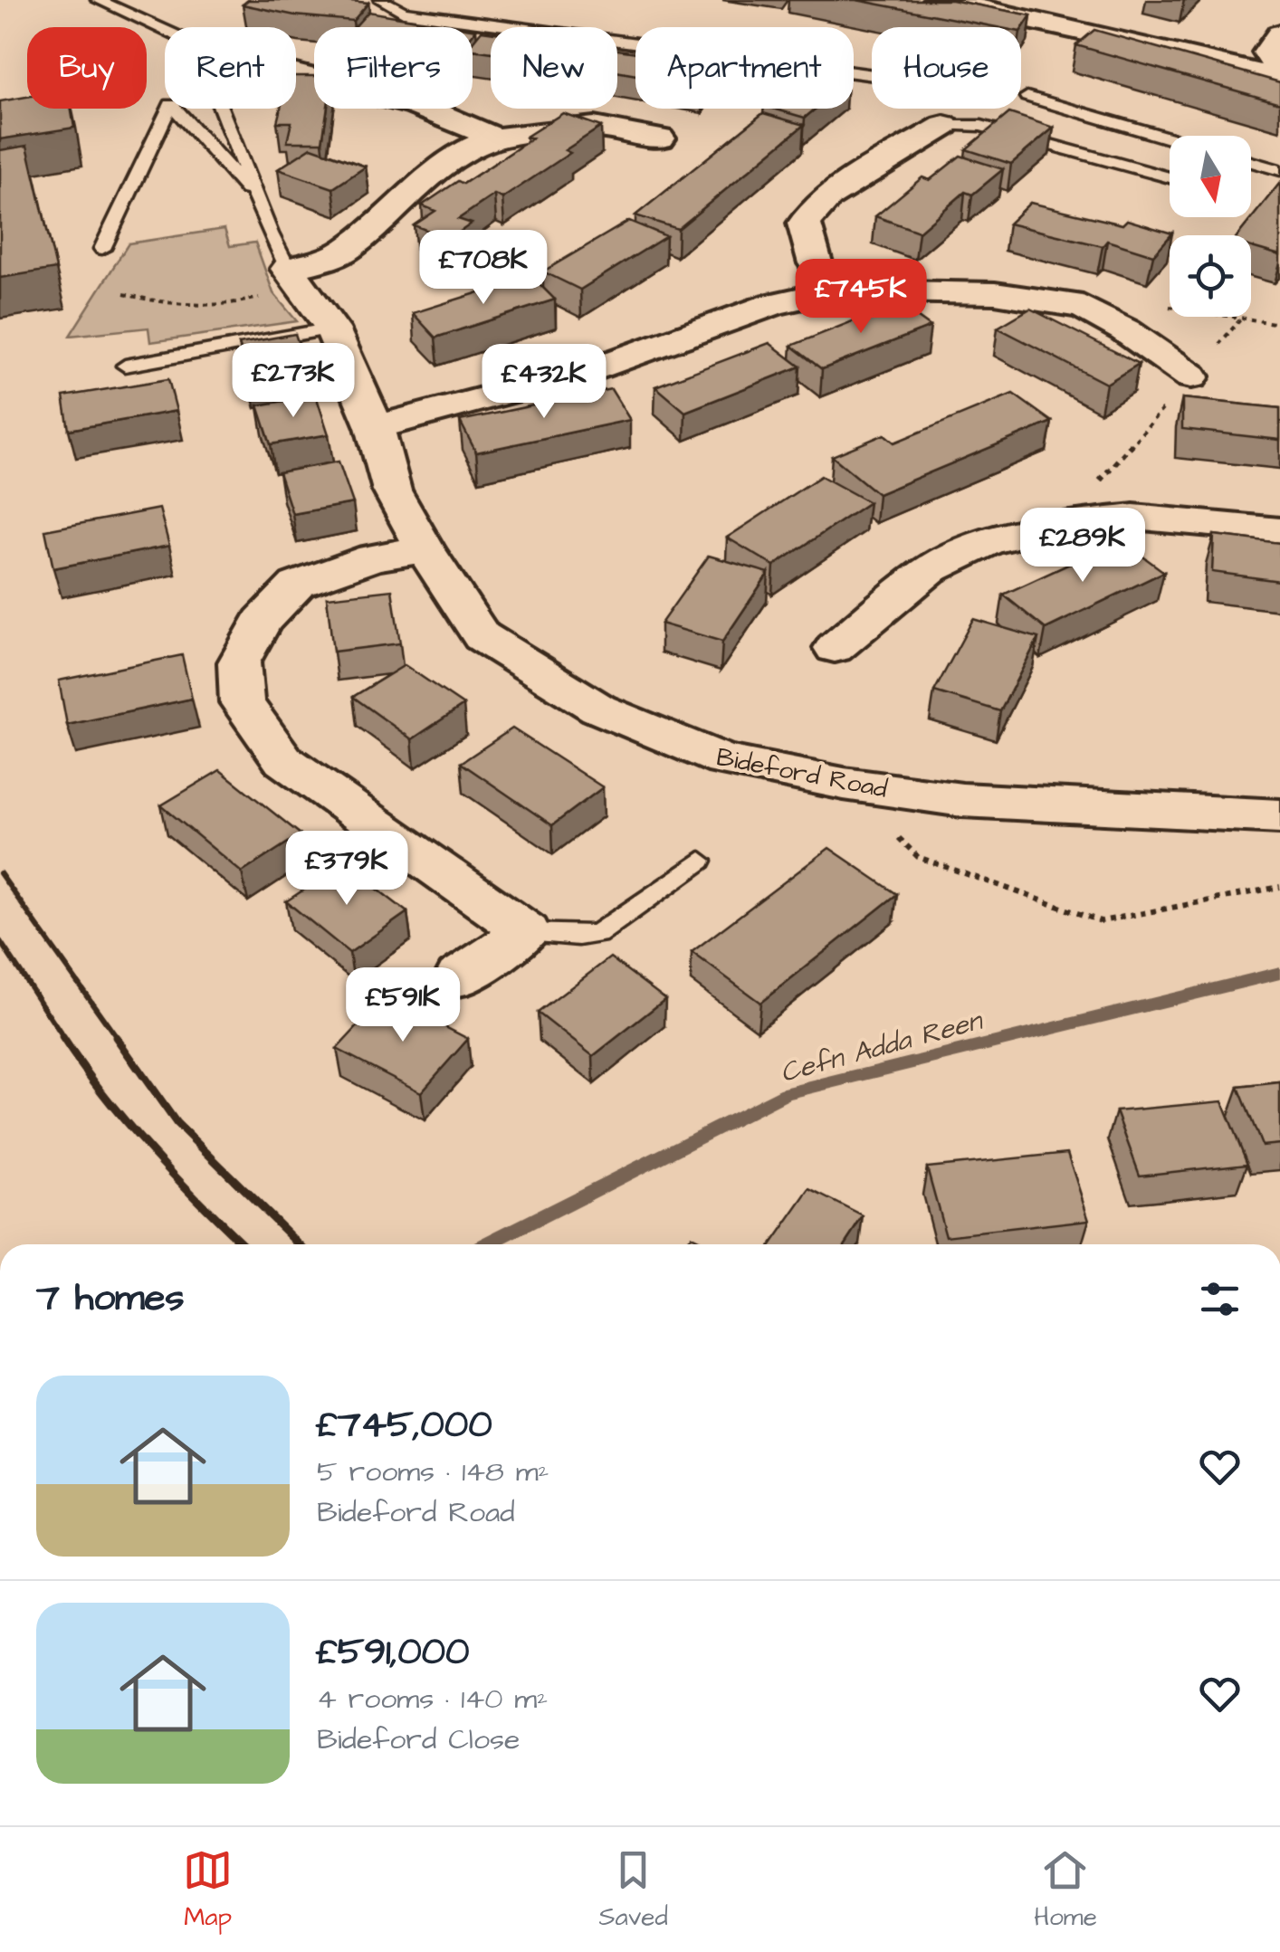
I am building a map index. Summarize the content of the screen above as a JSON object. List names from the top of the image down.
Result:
{
  "streets": {
    "street": ["Bideford Road"]
  },
  "water": ["Cefn Adda Reen"],
  "north": "bottom",
  "page": {
    "chip": [
      "Buy",
      "Rent",
      "Filters",
      "New",
      "Apartment",
      "House"
    ],
    "price": [
      "£708K",
      "£745K",
      "£273K",
      "£432K",
      "£289K",
      "£379K",
      "£591K"
    ],
    "heading": "7 homes",
    "list": [
      {
        "name": "£745,000",
        "note": "5 rooms · 148 m² · Bideford Road"
      },
      {
        "name": "£591,000",
        "note": "4 rooms · 140 m² · Bideford Close"
      }
    ],
    "tabs": ["Map", "Saved", "Home"]
  }
}
